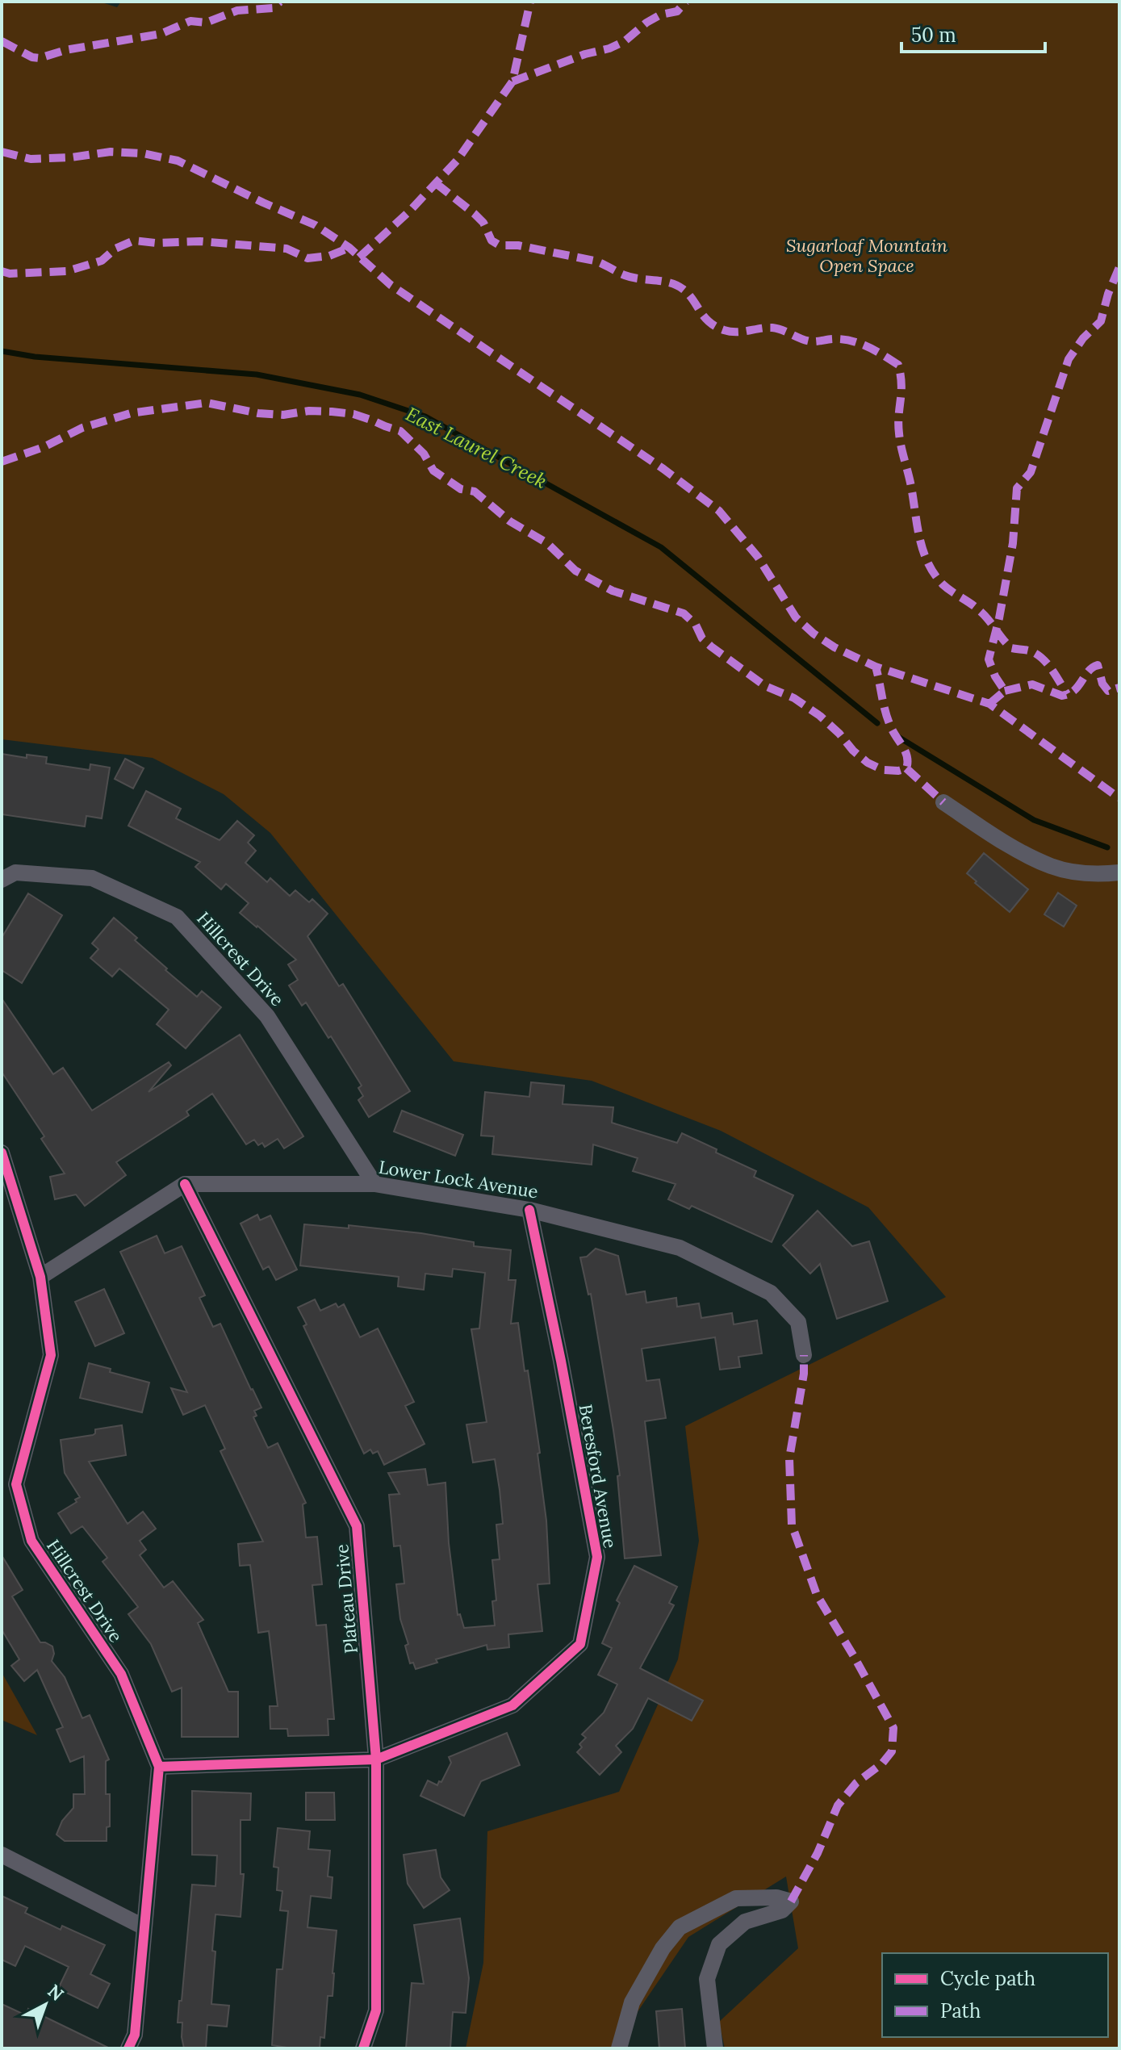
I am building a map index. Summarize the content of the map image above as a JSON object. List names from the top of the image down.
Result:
{
  "streets": {
    "street": [
      "Hillcrest Drive",
      "Lower Lock Avenue",
      "Beresford Avenue",
      "Plateau Drive"
    ]
  },
  "crossings": [
    ["Hillcrest Drive", "Lower Lock Avenue"],
    ["Hillcrest Drive", "Beresford Avenue"],
    ["Lower Lock Avenue", "Beresford Avenue"],
    ["Lower Lock Avenue", "Plateau Drive"],
    ["Beresford Avenue", "Plateau Drive"]
  ],
  "water": ["East Laurel Creek"],
  "parks": ["Sugarloaf Mountain Open Space"],
  "legend": ["Cycle path", "Path"],
  "scale_bar": "50 m",
  "north": "top right"
}
